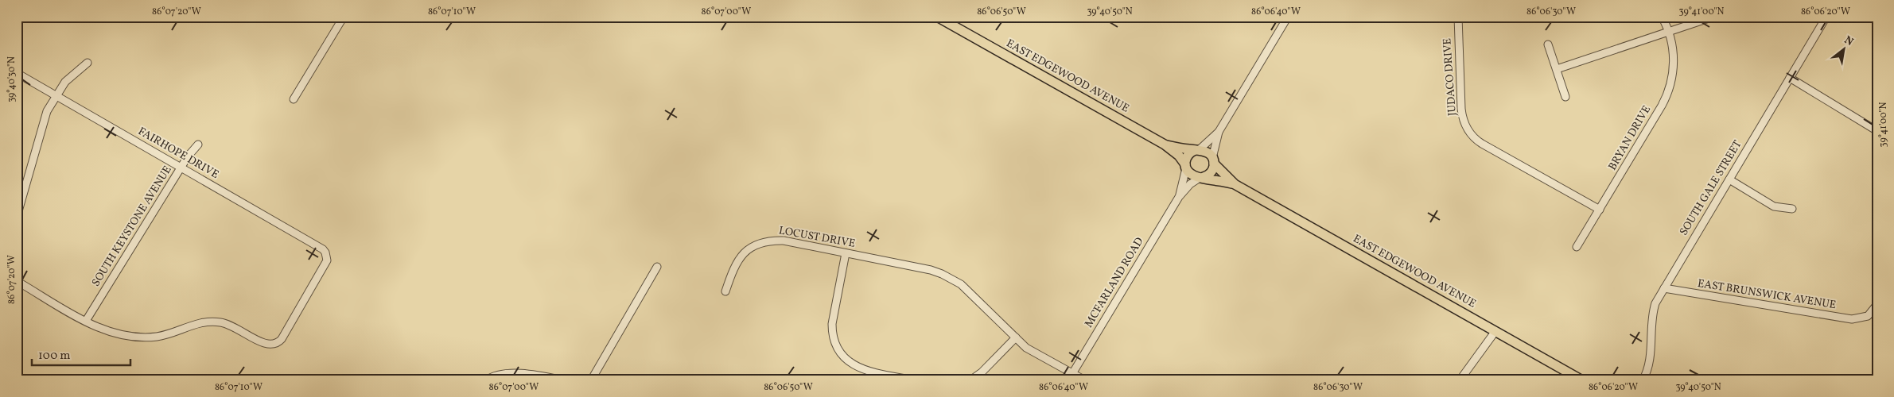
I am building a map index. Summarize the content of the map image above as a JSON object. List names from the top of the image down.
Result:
{
  "streets": {
    "main road": ["EAST EDGEWOOD AVENUE"],
    "street": [
      "JUDACO DRIVE",
      "BRYAN DRIVE",
      "FAIRHOPE DRIVE",
      "SOUTH GALE STREET",
      "SOUTH KEYSTONE AVENUE",
      "LOCUST DRIVE",
      "MCFARLAND ROAD",
      "EAST BRUNSWICK AVENUE"
    ]
  },
  "crossings": [
    ["EAST EDGEWOOD AVENUE", "MCFARLAND ROAD"],
    ["JUDACO DRIVE", "BRYAN DRIVE"],
    ["FAIRHOPE DRIVE", "SOUTH KEYSTONE AVENUE"],
    ["SOUTH GALE STREET", "EAST BRUNSWICK AVENUE"],
    ["LOCUST DRIVE", "MCFARLAND ROAD"]
  ],
  "scale_bar": "100 m",
  "north": "top right",
  "coordinates": [
    "86°07'20\"W",
    "86°07'10\"W",
    "86°07'00\"W",
    "86°06'50\"W",
    "39°40'50\"N",
    "86°06'40\"W",
    "86°06'30\"W",
    "39°41'00\"N",
    "86°06'20\"W",
    "39°40'30\"N"
  ]
}
